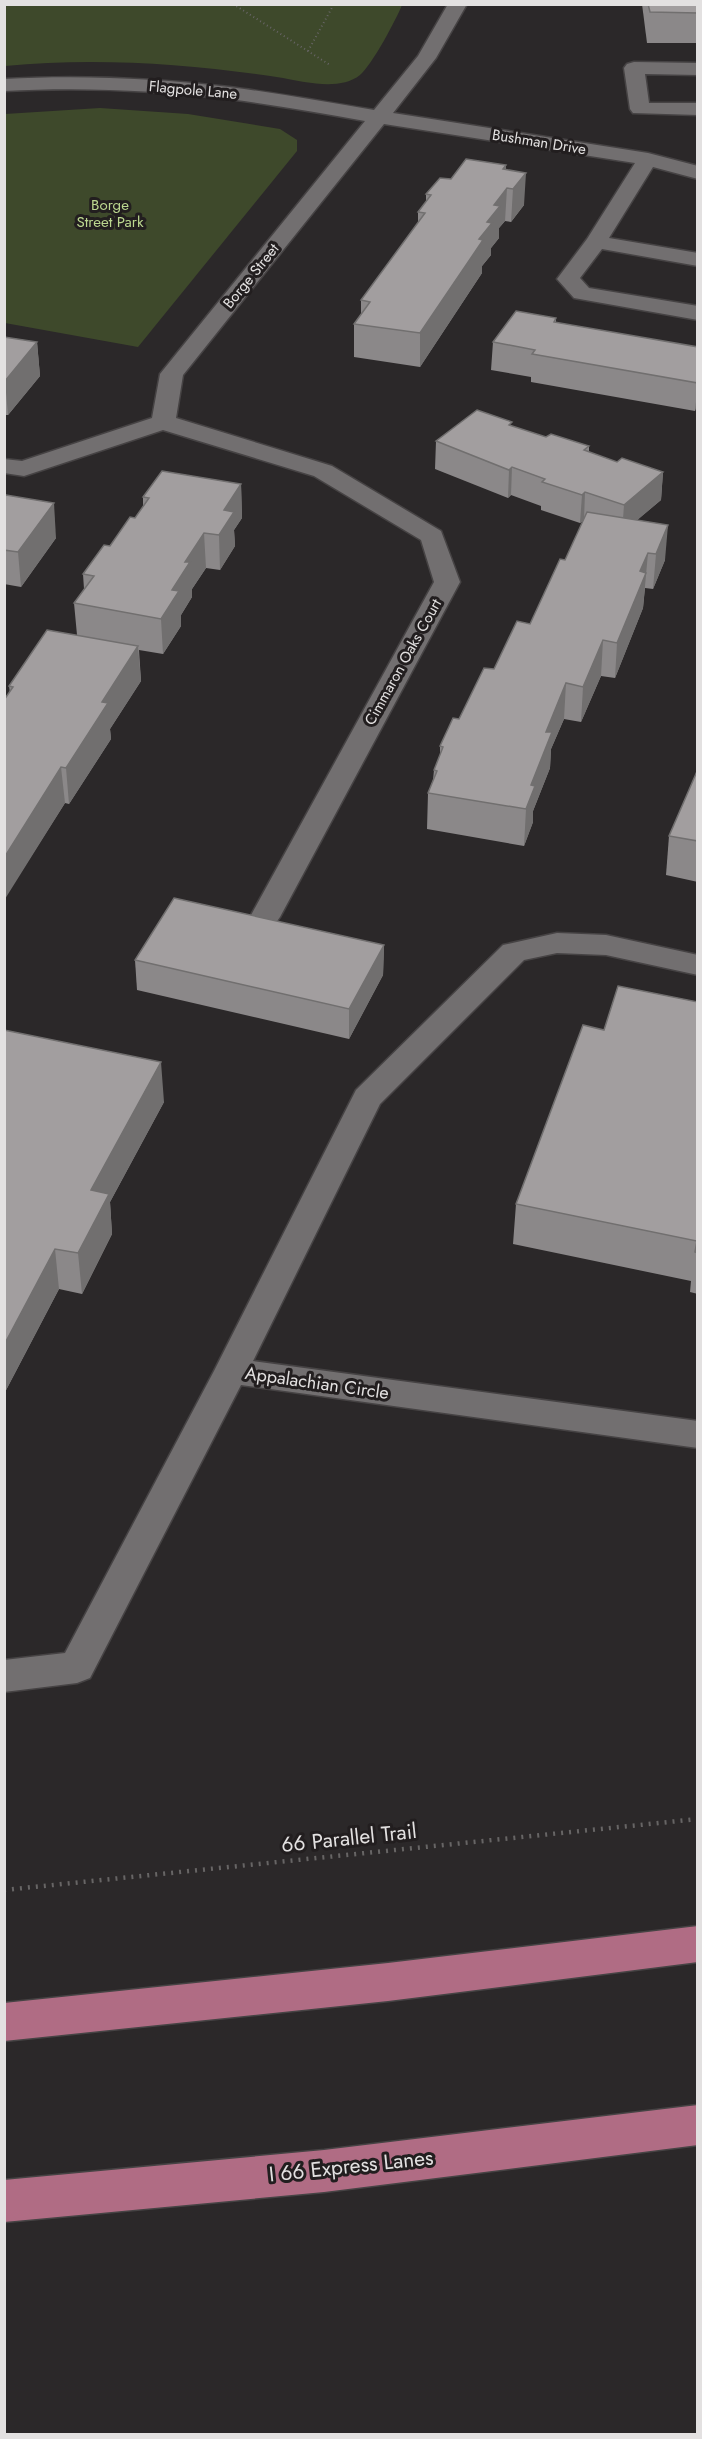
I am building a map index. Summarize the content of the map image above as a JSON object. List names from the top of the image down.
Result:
{
  "streets": {
    "highway": ["I 66 Express Lanes"],
    "street": [
      "Flagpole Lane",
      "Bushman Drive",
      "Borge Street",
      "Cimmaron Oaks Court",
      "Appalachian Circle"
    ],
    "path": ["66 Parallel Trail"]
  },
  "crossings": [
    ["Flagpole Lane", "Bushman Drive"],
    ["Flagpole Lane", "Borge Street"],
    ["Bushman Drive", "Borge Street"],
    ["Borge Street", "Cimmaron Oaks Court"]
  ],
  "parks": ["Borge Street Park"]
}
